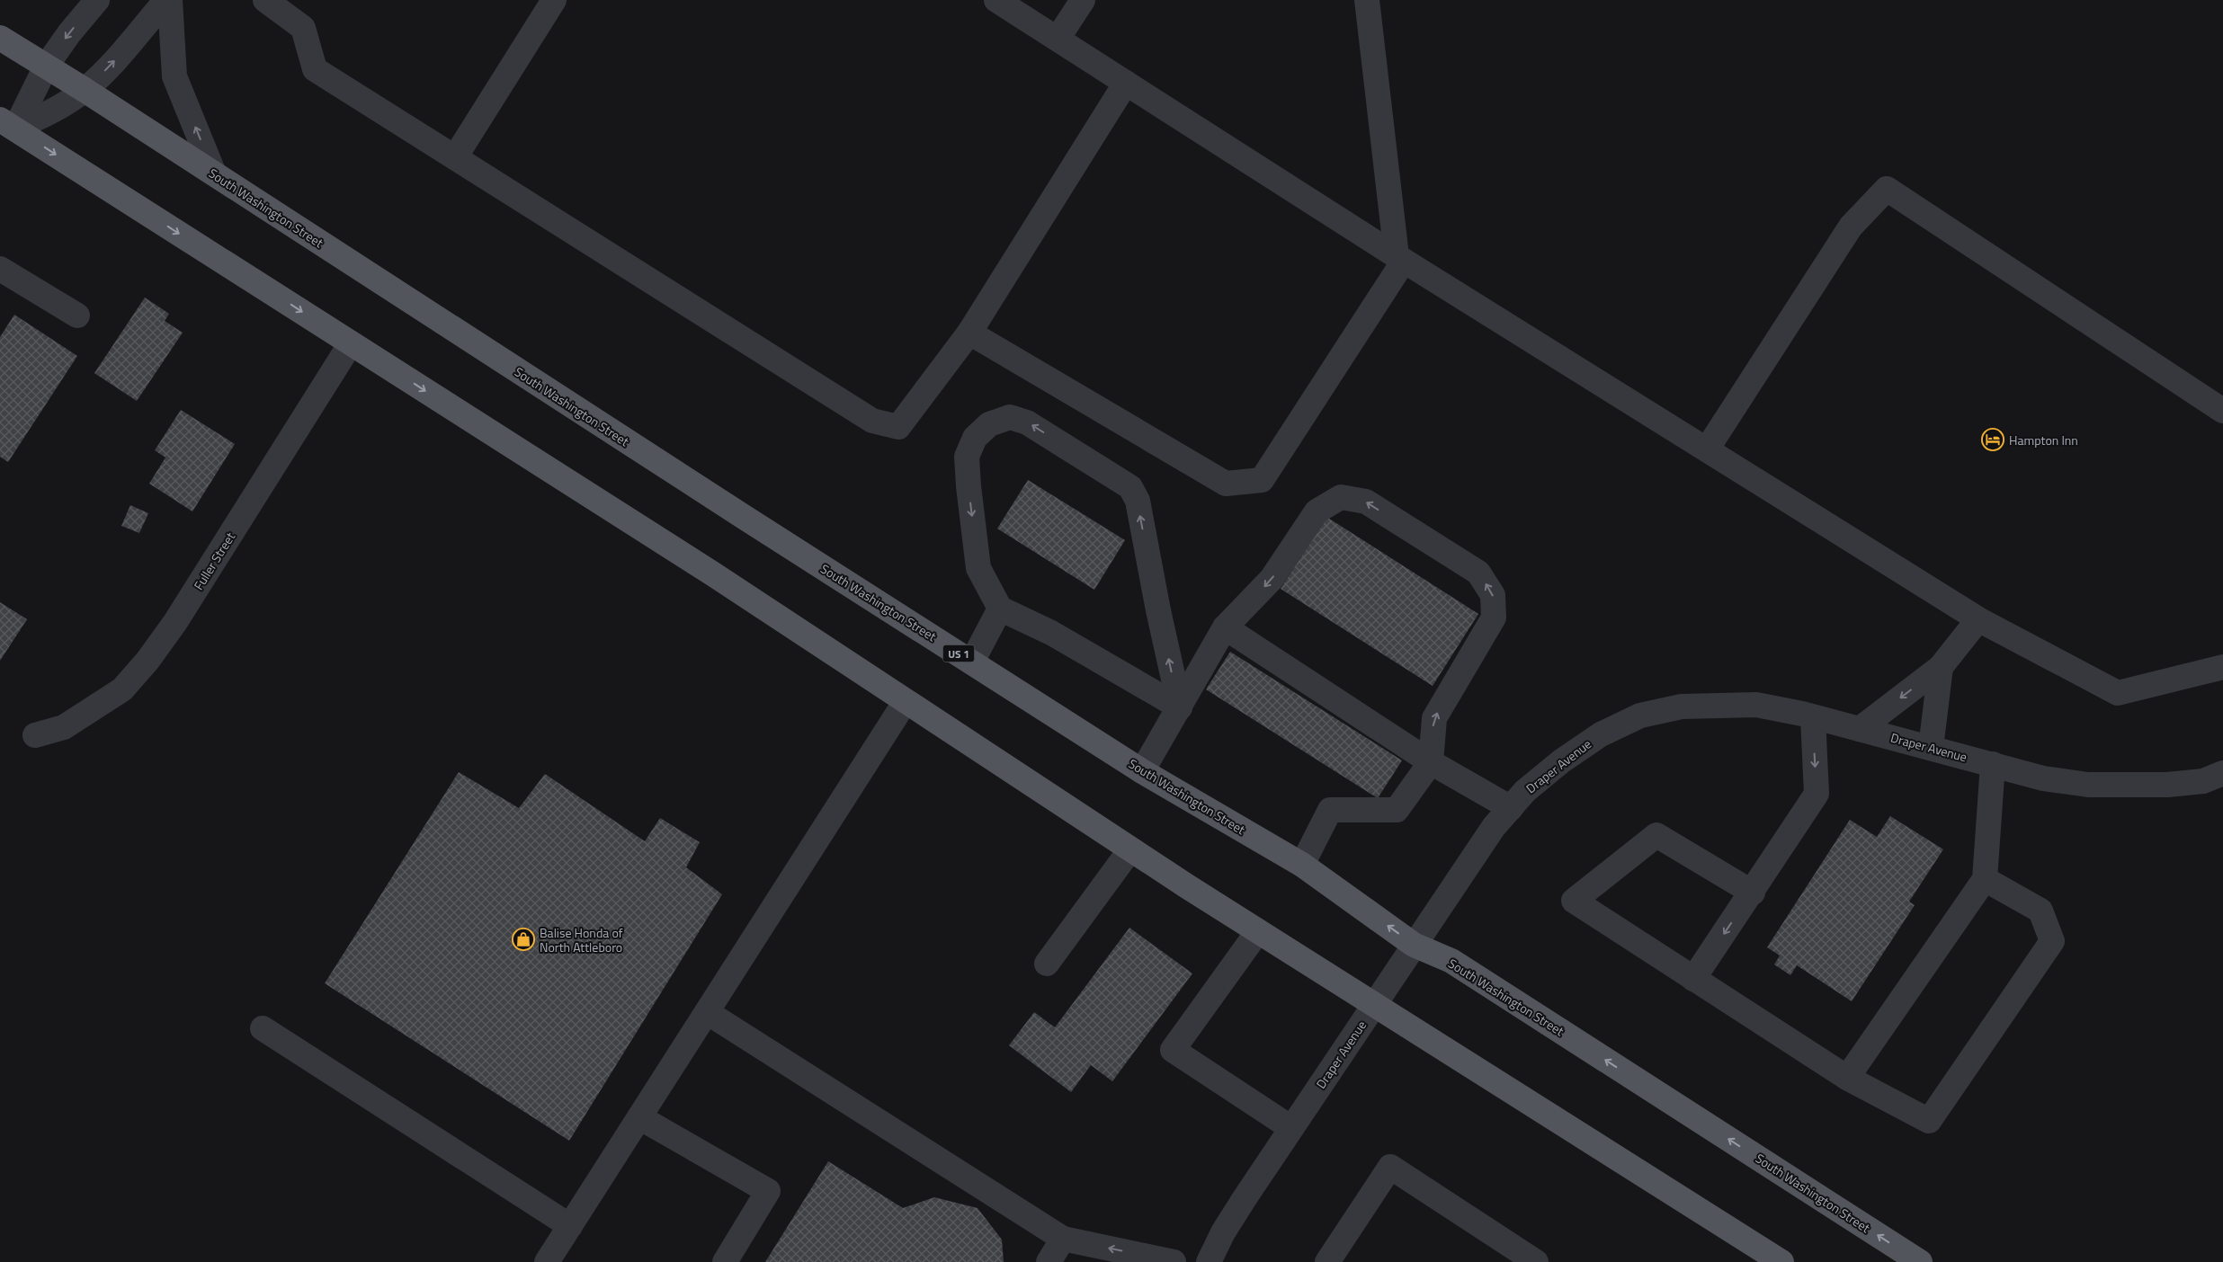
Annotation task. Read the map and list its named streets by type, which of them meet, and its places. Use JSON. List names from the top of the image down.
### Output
{
  "streets": {
    "main road": ["South Washington Street", "US 1"],
    "street": ["Fuller Street", "Draper Avenue"]
  },
  "crossings": [
    ["South Washington Street", "Draper Avenue"]
  ],
  "places": {
    "hotel": ["Hampton Inn"],
    "shop": ["Balise Honda of North Attleboro"]
  }
}
